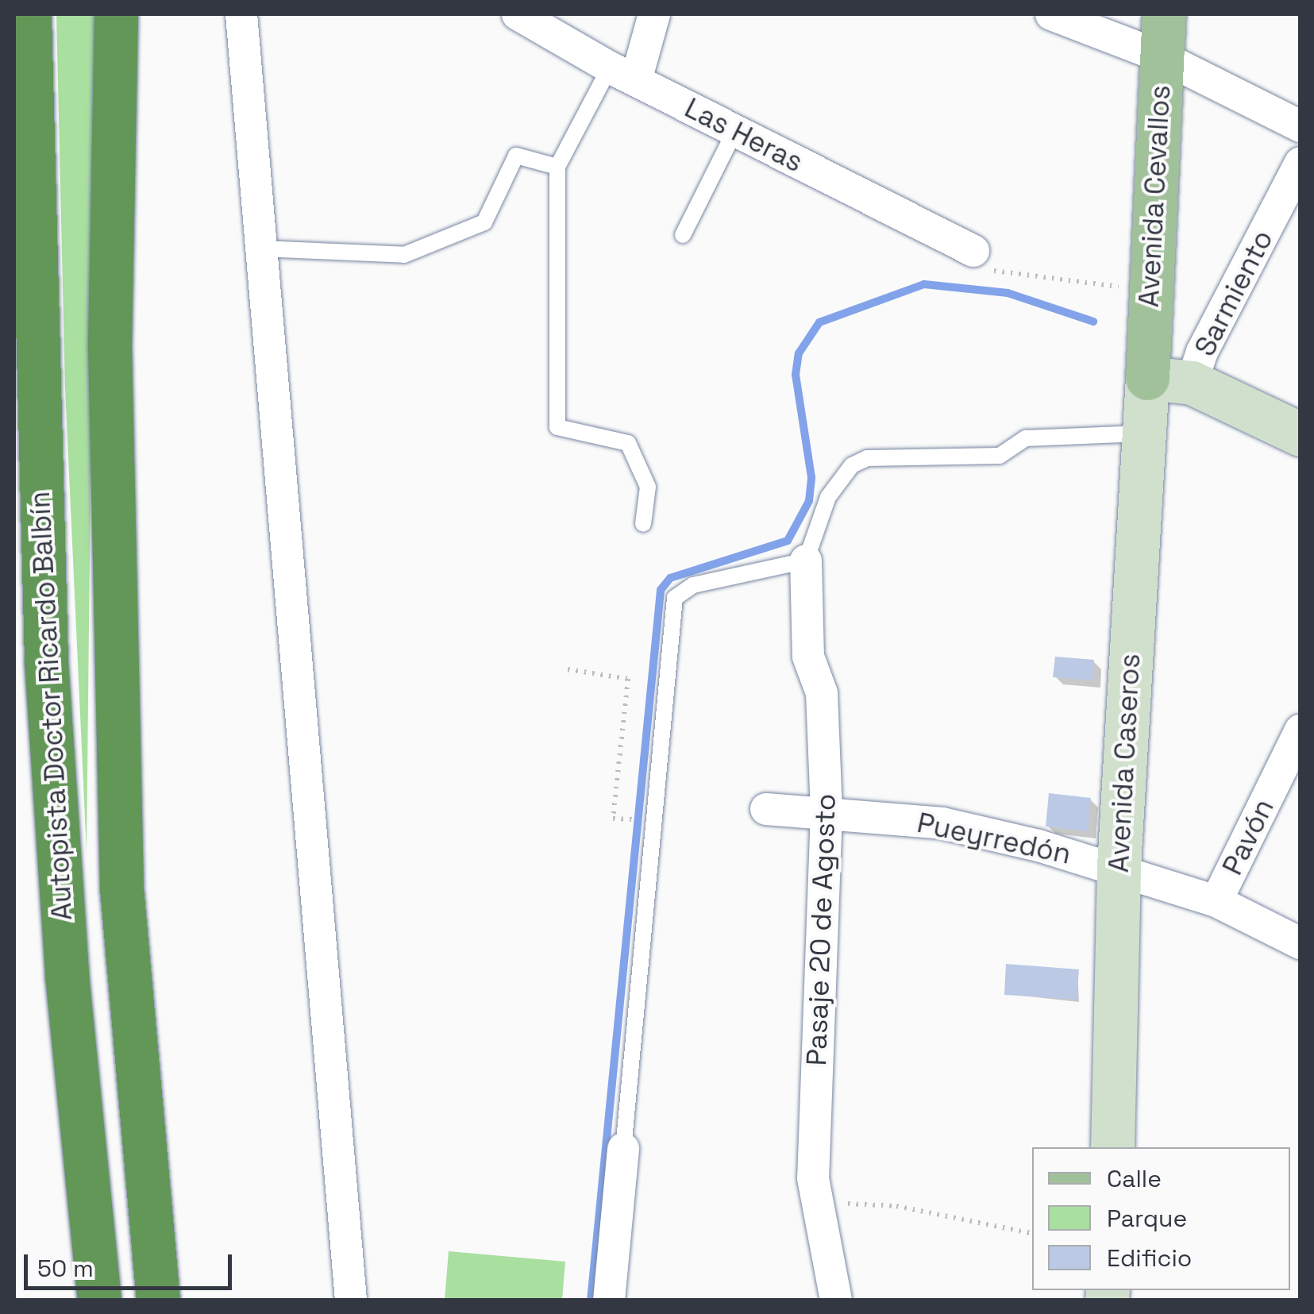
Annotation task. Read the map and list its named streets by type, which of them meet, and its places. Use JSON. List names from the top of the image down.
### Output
{
  "streets": {
    "highway": ["Autopista Doctor Ricardo Balbín"],
    "main road": ["Avenida Cevallos", "Avenida Caseros"],
    "street": [
      "Las Heras",
      "Sarmiento",
      "Pavón",
      "Pueyrredón",
      "Pasaje 20 de Agosto"
    ]
  },
  "crossings": [
    ["Avenida Cevallos", "Avenida Caseros"],
    ["Avenida Caseros", "Pueyrredón"],
    ["Pavón", "Pueyrredón"],
    ["Pueyrredón", "Pasaje 20 de Agosto"]
  ],
  "legend": ["Calle", "Parque", "Edificio"],
  "scale_bar": "50 m"
}
